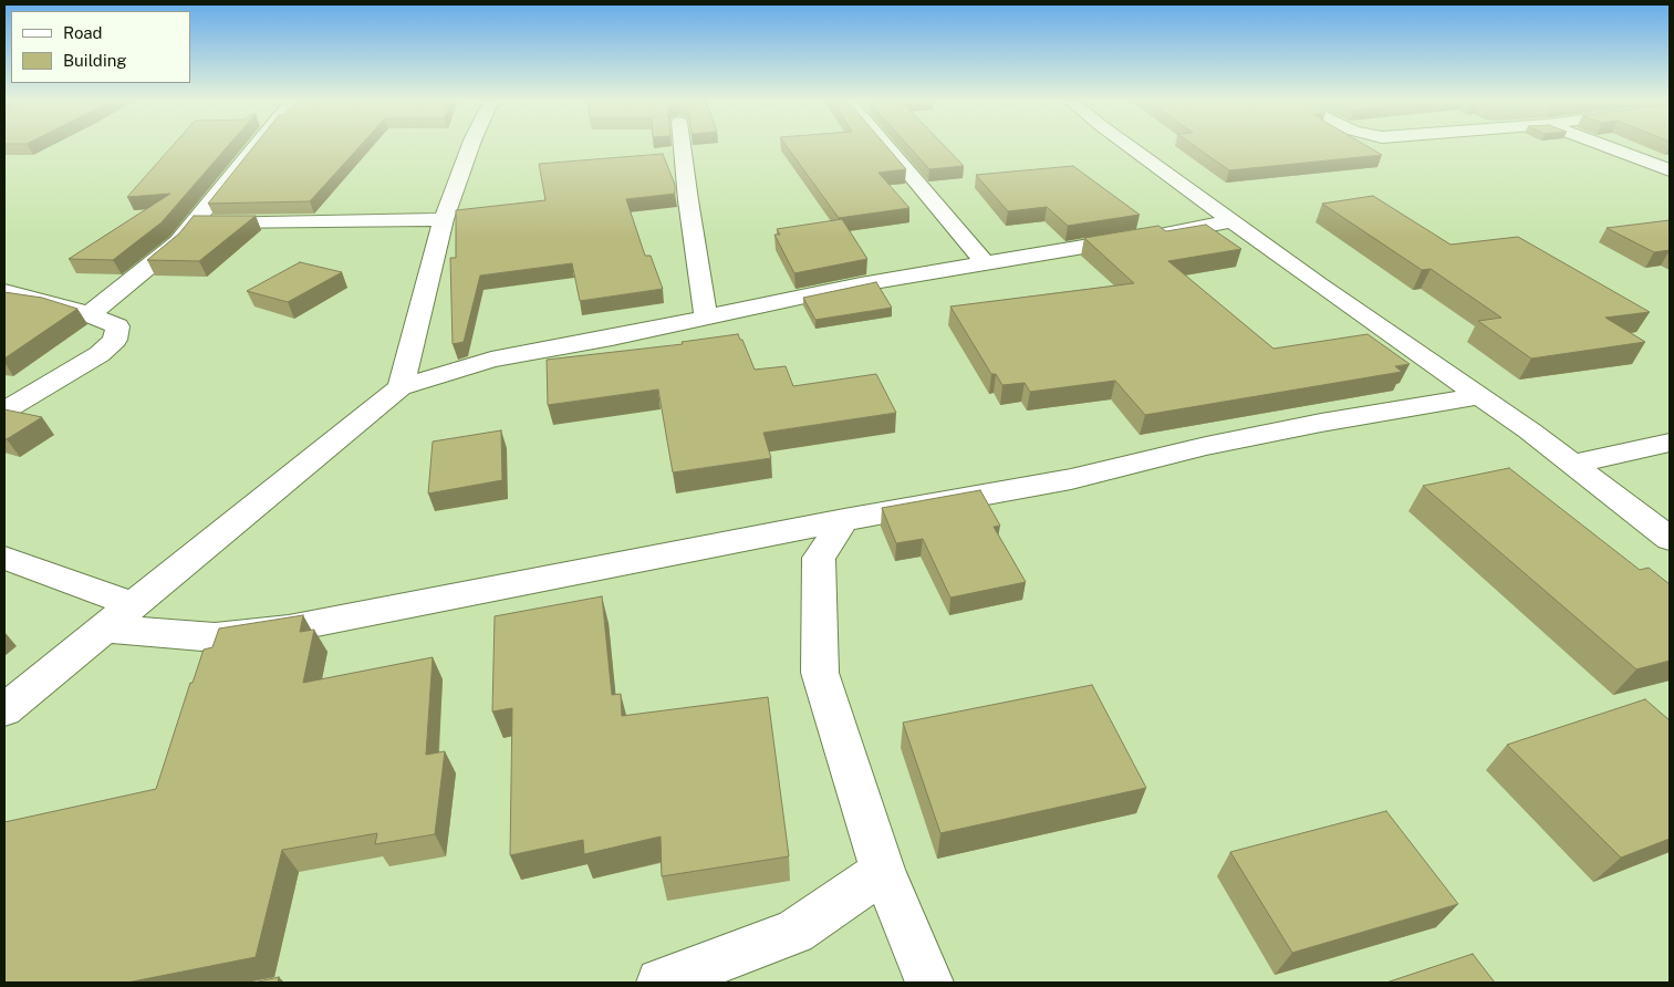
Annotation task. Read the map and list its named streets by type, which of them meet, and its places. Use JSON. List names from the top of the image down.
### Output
{
  "legend": ["Road", "Building"]
}
